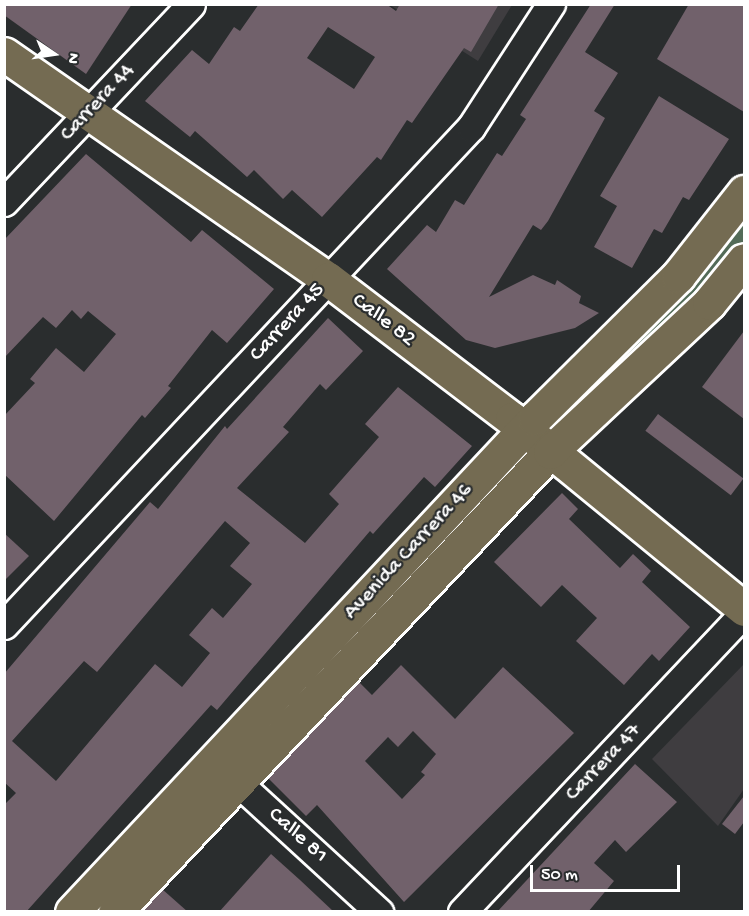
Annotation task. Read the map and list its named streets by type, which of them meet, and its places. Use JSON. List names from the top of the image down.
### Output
{
  "streets": {
    "main road": ["Calle 82", "Avenida Carrera 46"],
    "street": [
      "Carrera 44",
      "Carrera 45",
      "Carrera 47",
      "Calle 81"
    ]
  },
  "crossings": [
    ["Carrera 44", "Calle 82"],
    ["Calle 82", "Carrera 45"],
    ["Calle 82", "Avenida Carrera 46"],
    ["Calle 82", "Carrera 47"],
    ["Avenida Carrera 46", "Calle 81"]
  ],
  "scale_bar": "50 m",
  "north": "right"
}
